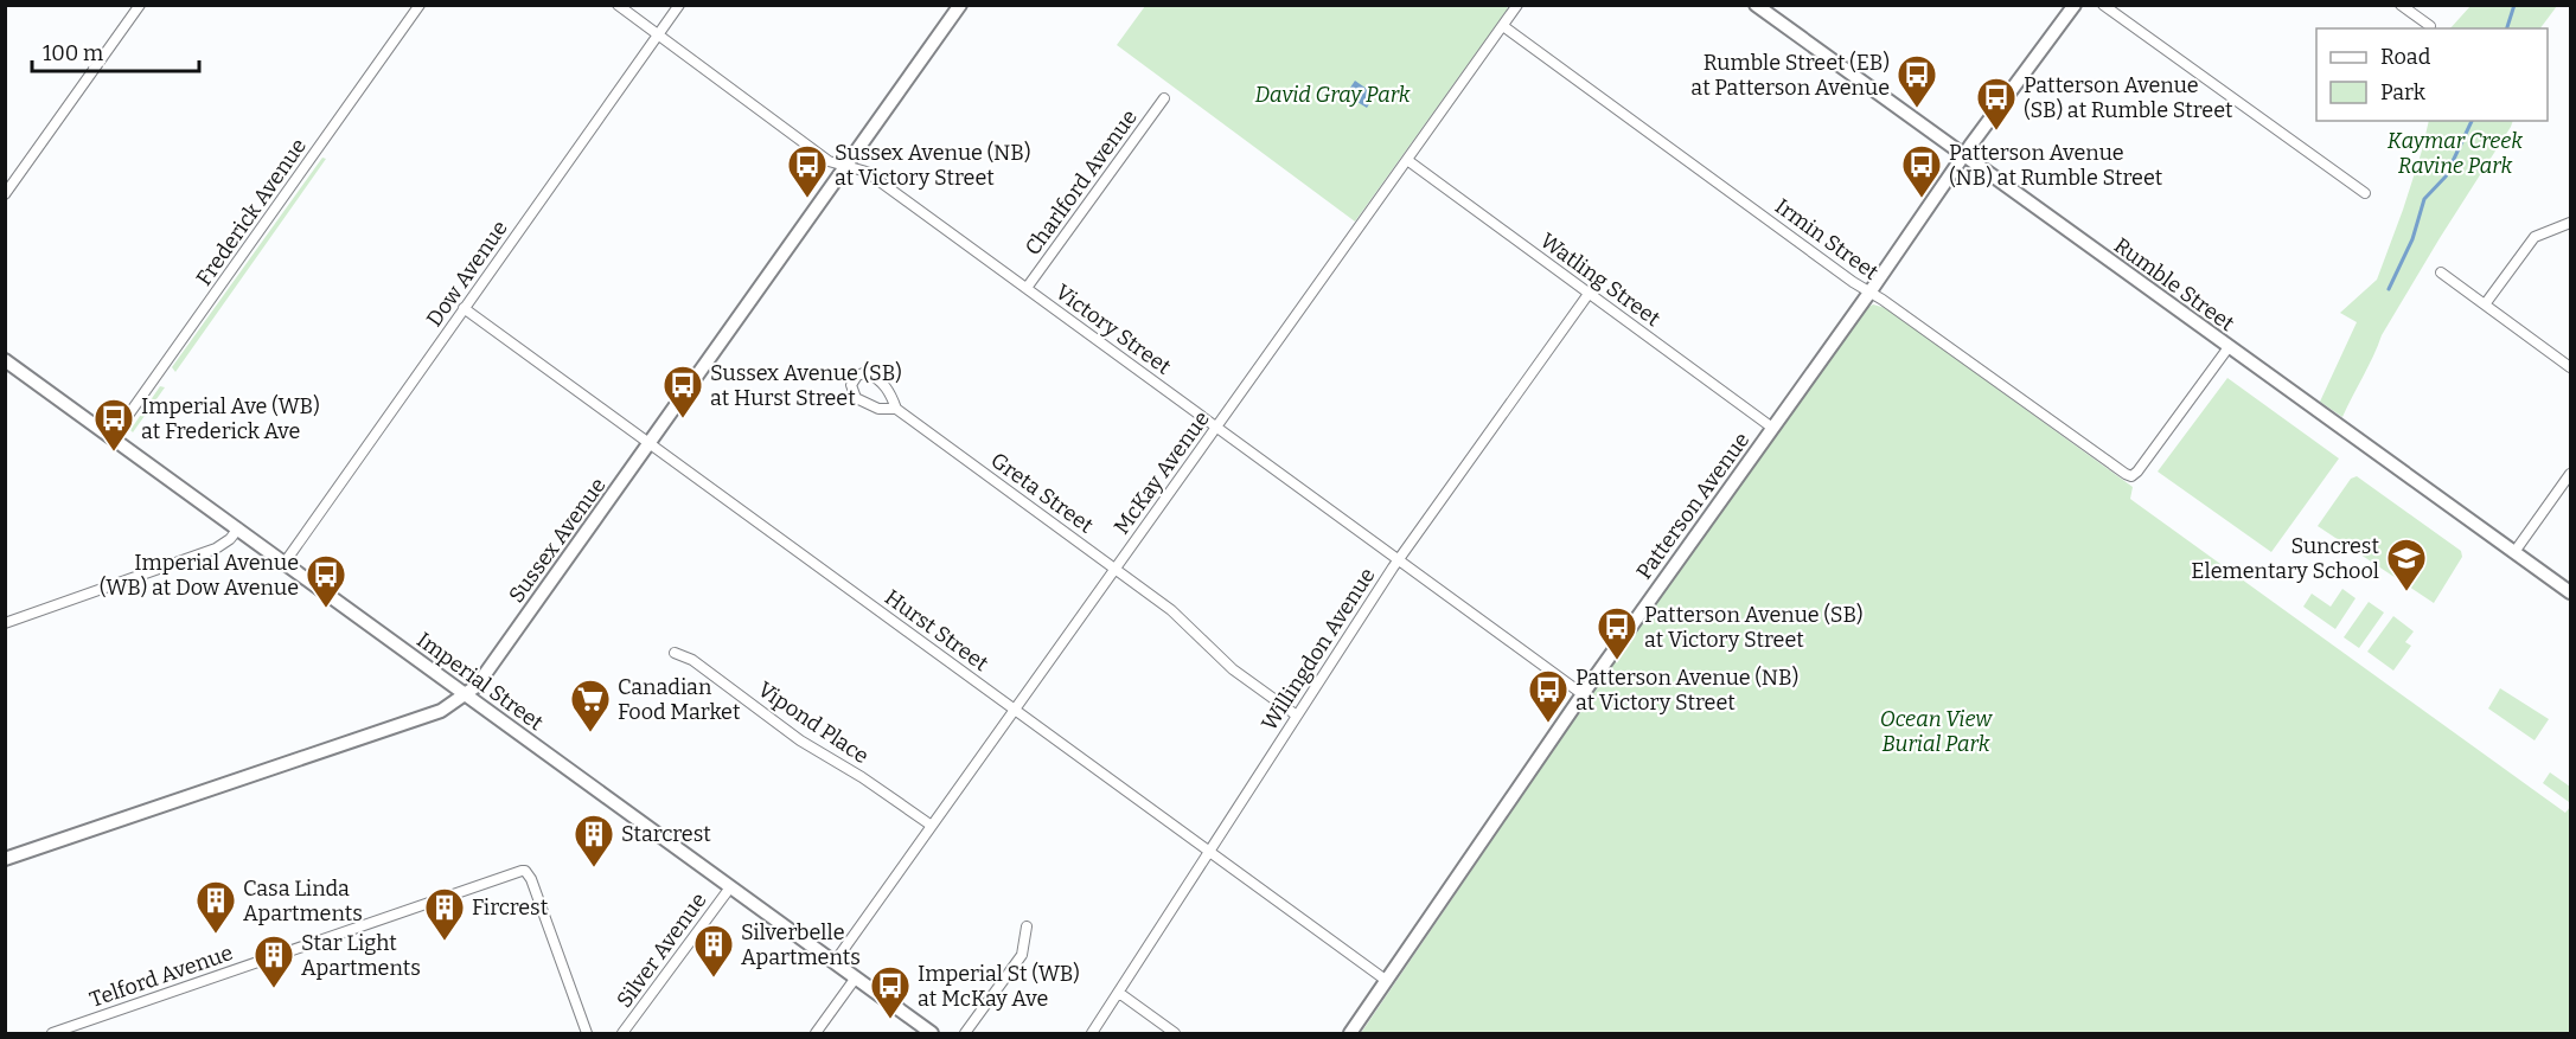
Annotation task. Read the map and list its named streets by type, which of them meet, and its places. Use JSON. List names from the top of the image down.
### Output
{
  "streets": {
    "street": [
      "Charlford Avenue",
      "Frederick Avenue",
      "Irmin Street",
      "Dow Avenue",
      "Watling Street",
      "Rumble Street",
      "Victory Street",
      "McKay Avenue",
      "Greta Street",
      "Patterson Avenue",
      "Sussex Avenue",
      "Hurst Street",
      "Willingdon Avenue",
      "Imperial Street",
      "Vipond Place",
      "Silver Avenue",
      "Telford Avenue"
    ]
  },
  "crossings": [
    ["Charlford Avenue", "Victory Street"],
    ["Frederick Avenue", "Imperial Street"],
    ["Irmin Street", "Rumble Street"],
    ["Irmin Street", "McKay Avenue"],
    ["Irmin Street", "Patterson Avenue"],
    ["Dow Avenue", "Victory Street"],
    ["Dow Avenue", "Hurst Street"],
    ["Dow Avenue", "Imperial Street"],
    ["Watling Street", "McKay Avenue"],
    ["Watling Street", "Patterson Avenue"],
    ["Watling Street", "Willingdon Avenue"],
    ["Rumble Street", "Patterson Avenue"],
    ["Victory Street", "McKay Avenue"],
    ["Victory Street", "Patterson Avenue"],
    ["Victory Street", "Sussex Avenue"],
    ["Victory Street", "Willingdon Avenue"],
    ["McKay Avenue", "Greta Street"],
    ["McKay Avenue", "Hurst Street"],
    ["McKay Avenue", "Imperial Street"],
    ["McKay Avenue", "Vipond Place"],
    ["Greta Street", "Willingdon Avenue"],
    ["Patterson Avenue", "Hurst Street"],
    ["Sussex Avenue", "Hurst Street"],
    ["Sussex Avenue", "Imperial Street"],
    ["Hurst Street", "Willingdon Avenue"],
    ["Imperial Street", "Silver Avenue"]
  ],
  "parks": ["David Gray Park", "Kaymar Creek Ravine Park", "Ocean View Burial Park"],
  "places": {
    "bus stop": [
      "Rumble Street (EB) at Patterson Avenue",
      "Patterson Avenue (SB) at Rumble Street",
      "Sussex Avenue (NB) at Victory Street",
      "Patterson Avenue (NB) at Rumble Street",
      "Sussex Avenue (SB) at Hurst Street",
      "Imperial Ave (WB) at Frederick Ave",
      "Imperial Avenue (WB) at Dow Avenue",
      "Patterson Avenue (SB) at Victory Street",
      "Patterson Avenue (NB) at Victory Street",
      "Imperial St (WB) at McKay Ave"
    ],
    "school or university": ["Suncrest Elementary School"],
    "supermarket": ["Canadian Food Market"],
    "building": [
      "Starcrest",
      "Casa Linda Apartments",
      "Fircrest",
      "Silverbelle Apartments",
      "Star Light Apartments"
    ]
  },
  "legend": ["Road", "Park"],
  "scale_bar": "100 m"
}
